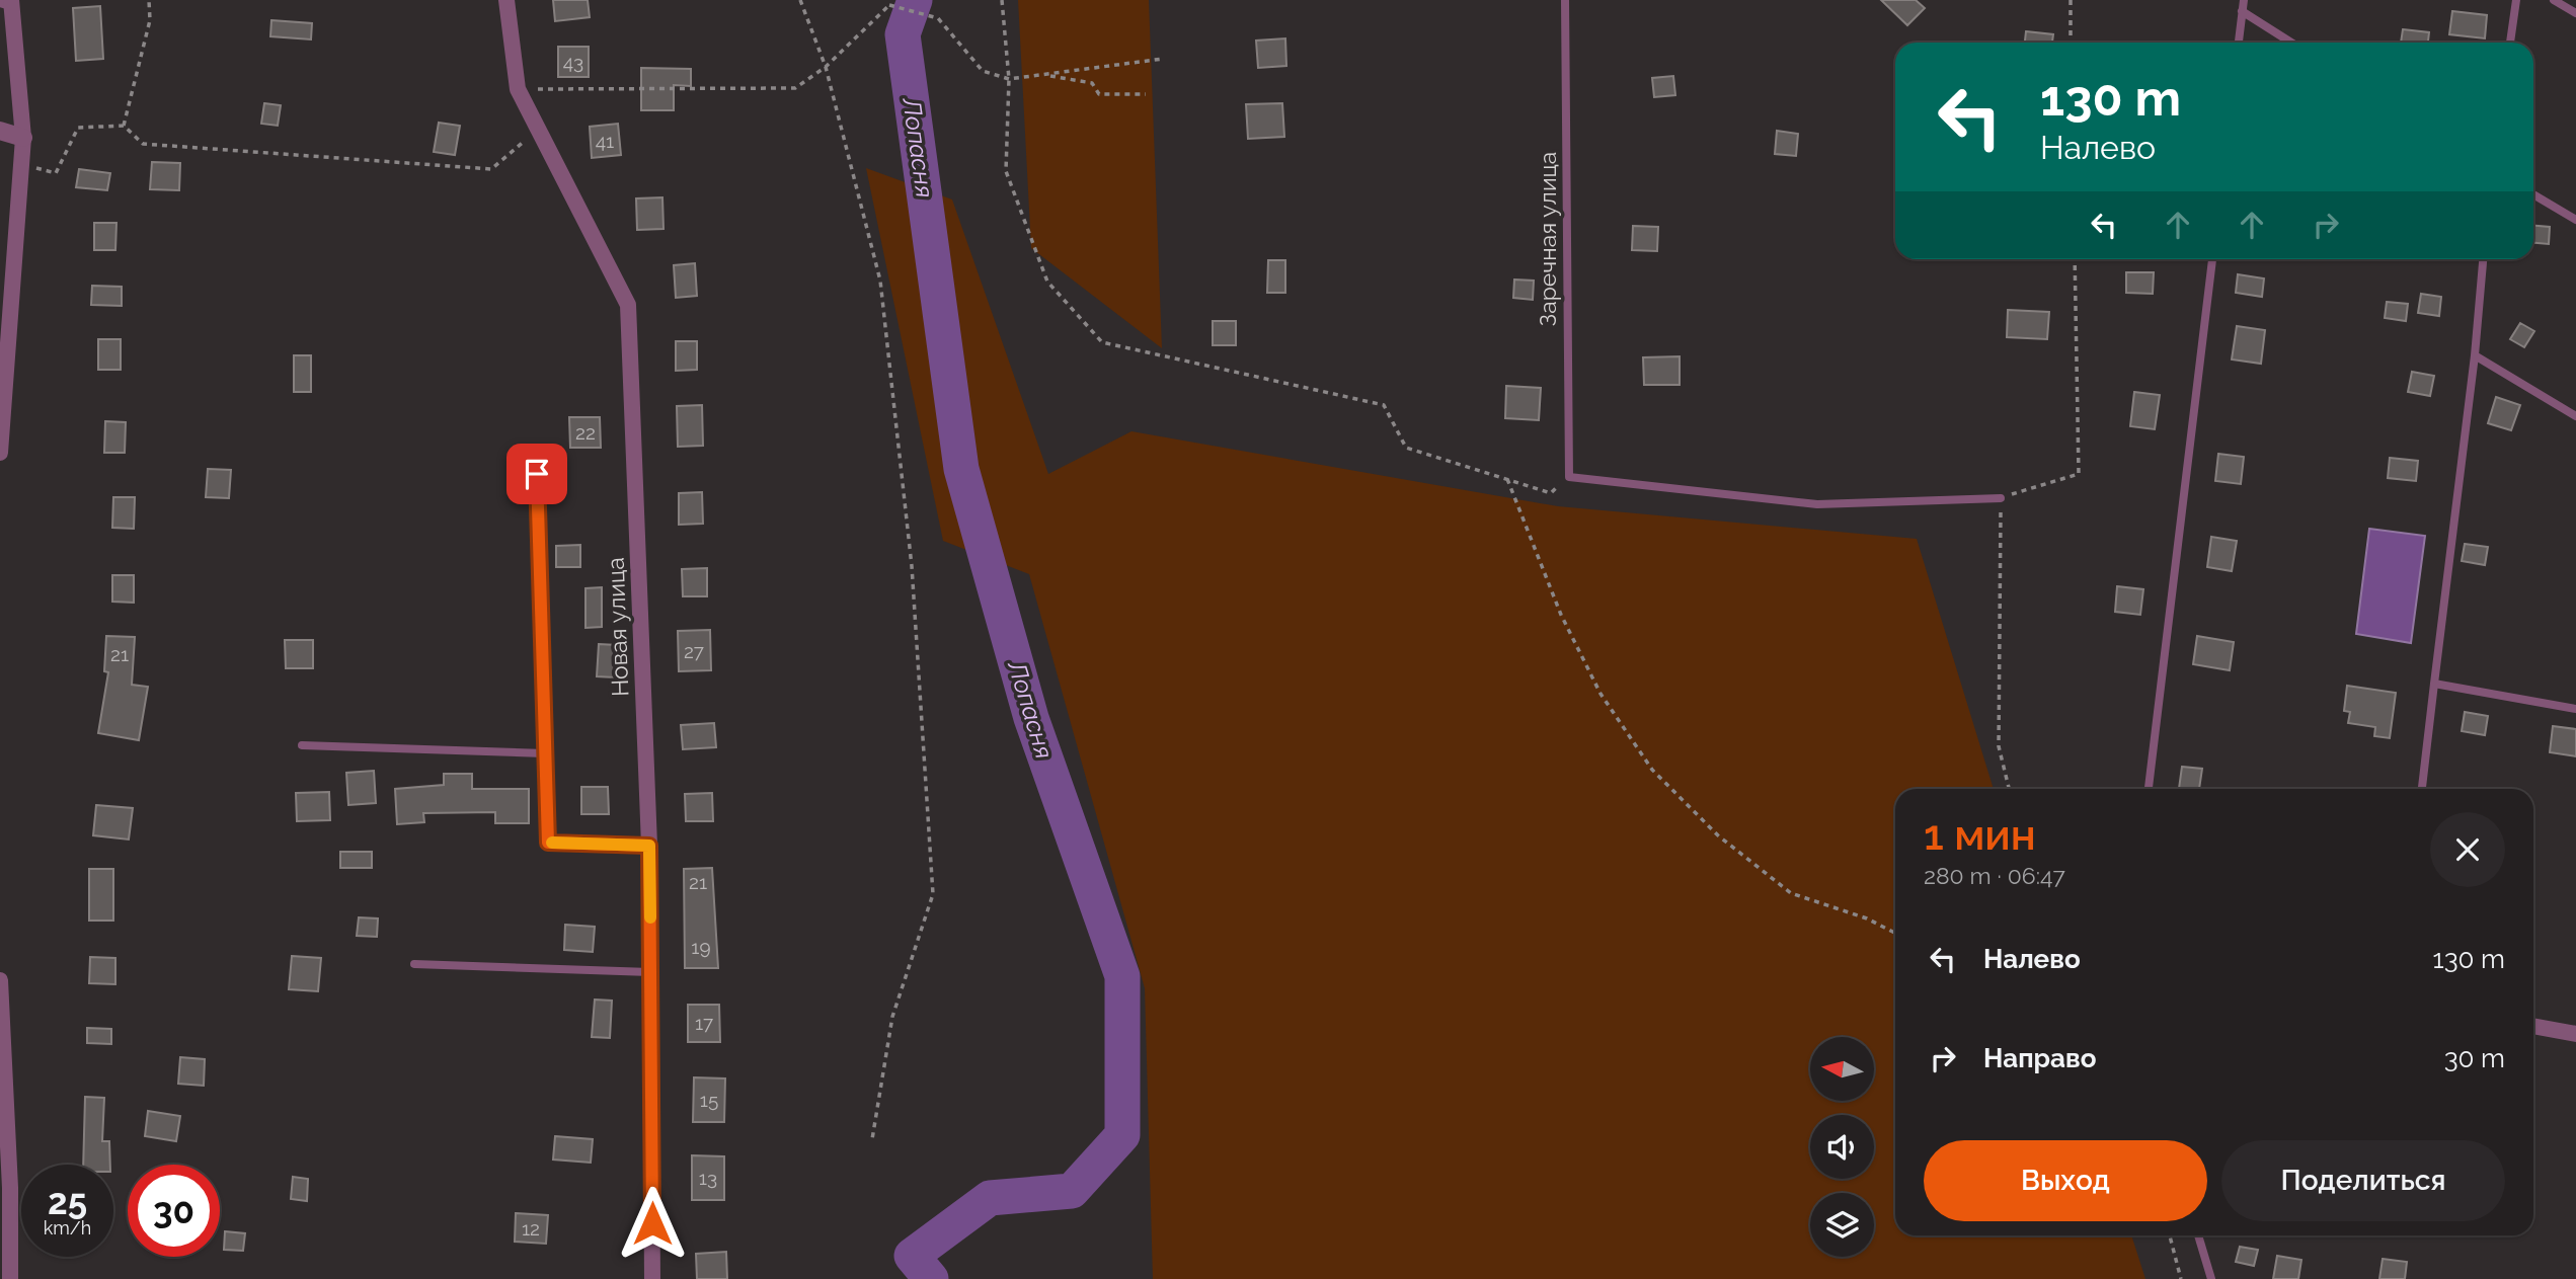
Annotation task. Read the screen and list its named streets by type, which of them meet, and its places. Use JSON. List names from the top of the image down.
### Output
{
  "streets": {
    "street": ["Новая улица"],
    "lane": ["Заречная улица"]
  },
  "water": ["Лопасня"],
  "house_numbers": [
    "43",
    "41",
    "22",
    "27",
    "21",
    "21",
    "19",
    "17",
    "15",
    "13",
    "12"
  ],
  "north": "left",
  "page": {
    "turn": ["130 m", "Налево"],
    "heading": ["1 мин", "280 m · 06:47"],
    "list": [
      {
        "name": "Налево",
        "value": "130 m"
      },
      {
        "name": "Направо",
        "value": "30 m"
      }
    ],
    "buttons": ["Выход", "Поделиться"],
    "speed": "25 km/h",
    "limit": "30"
  }
}
